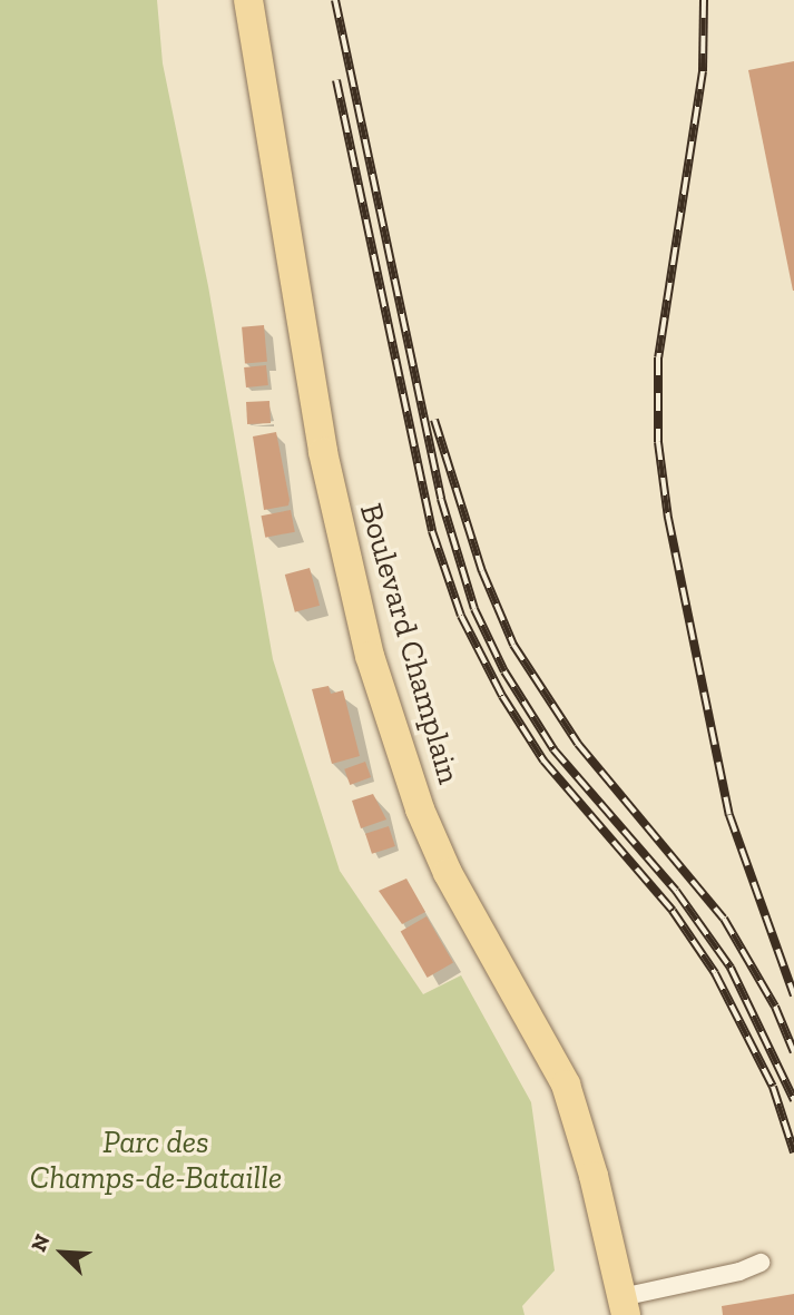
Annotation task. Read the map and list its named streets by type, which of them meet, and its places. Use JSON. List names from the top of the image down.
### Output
{
  "streets": {
    "main road": ["Boulevard Champlain"]
  },
  "parks": ["Parc des Champs-de-Bataille"],
  "north": "top left"
}
